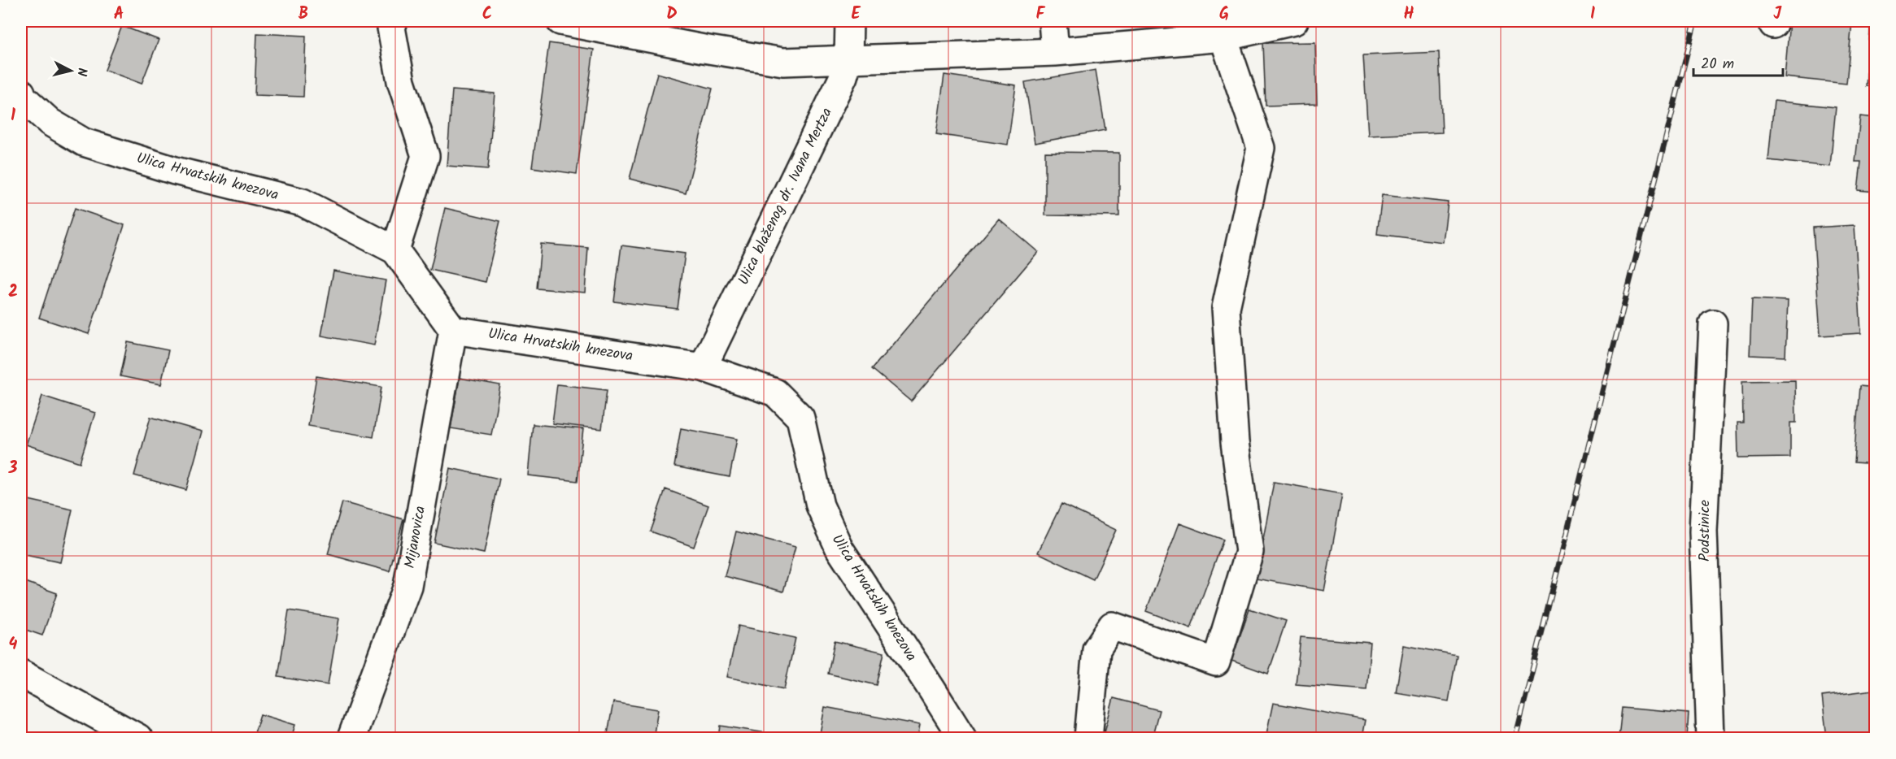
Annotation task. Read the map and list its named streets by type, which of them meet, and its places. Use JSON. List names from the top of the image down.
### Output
{
  "streets": {
    "street": [
      "Ulica Hrvatskih knezova",
      "Ulica blaženog dr. Ivana Mertza",
      "Podstinice",
      "Mijanovica"
    ]
  },
  "crossings": [
    ["Ulica Hrvatskih knezova", "Ulica blaženog dr. Ivana Mertza"],
    ["Ulica Hrvatskih knezova", "Mijanovica"]
  ],
  "scale_bar": "20 m",
  "north": "right",
  "grid": {
    "columns": [
      "A",
      "B",
      "C",
      "D",
      "E",
      "F",
      "G",
      "H",
      "I",
      "J"
    ],
    "rows": [
      "1",
      "2",
      "3",
      "4"
    ]
  }
}
